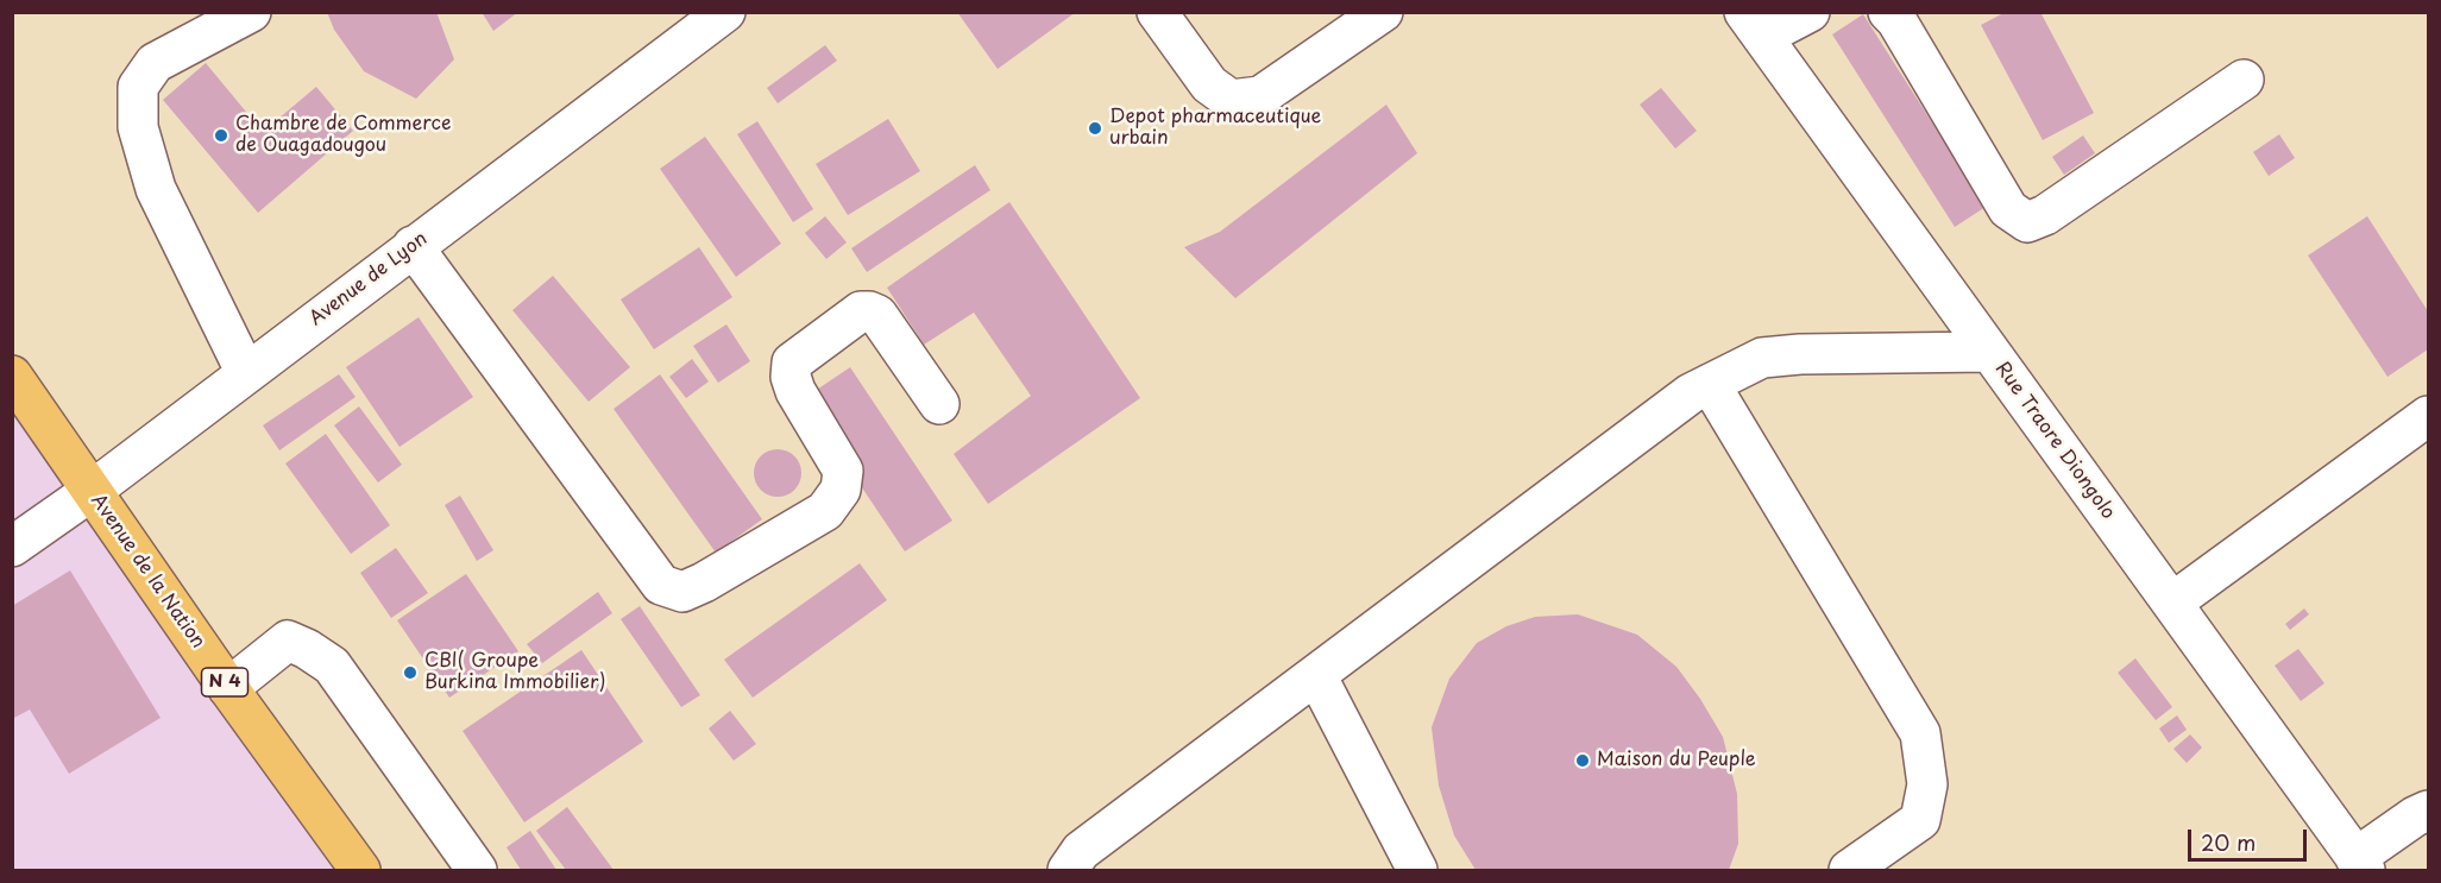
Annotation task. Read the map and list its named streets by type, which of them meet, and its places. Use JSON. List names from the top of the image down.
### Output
{
  "streets": {
    "highway": ["Avenue de la Nation", "N 4"],
    "street": ["Avenue de Lyon", "Rue Traore Diongolo"]
  },
  "crossings": [
    ["Avenue de Lyon", "Avenue de la Nation"]
  ],
  "places": [
    "Depot pharmaceutique urbain",
    "Chambre de Commerce de Ouagadougou",
    "CBI( Groupe Burkina Immobilier)",
    "Maison du Peuple"
  ],
  "scale_bar": "20 m"
}
